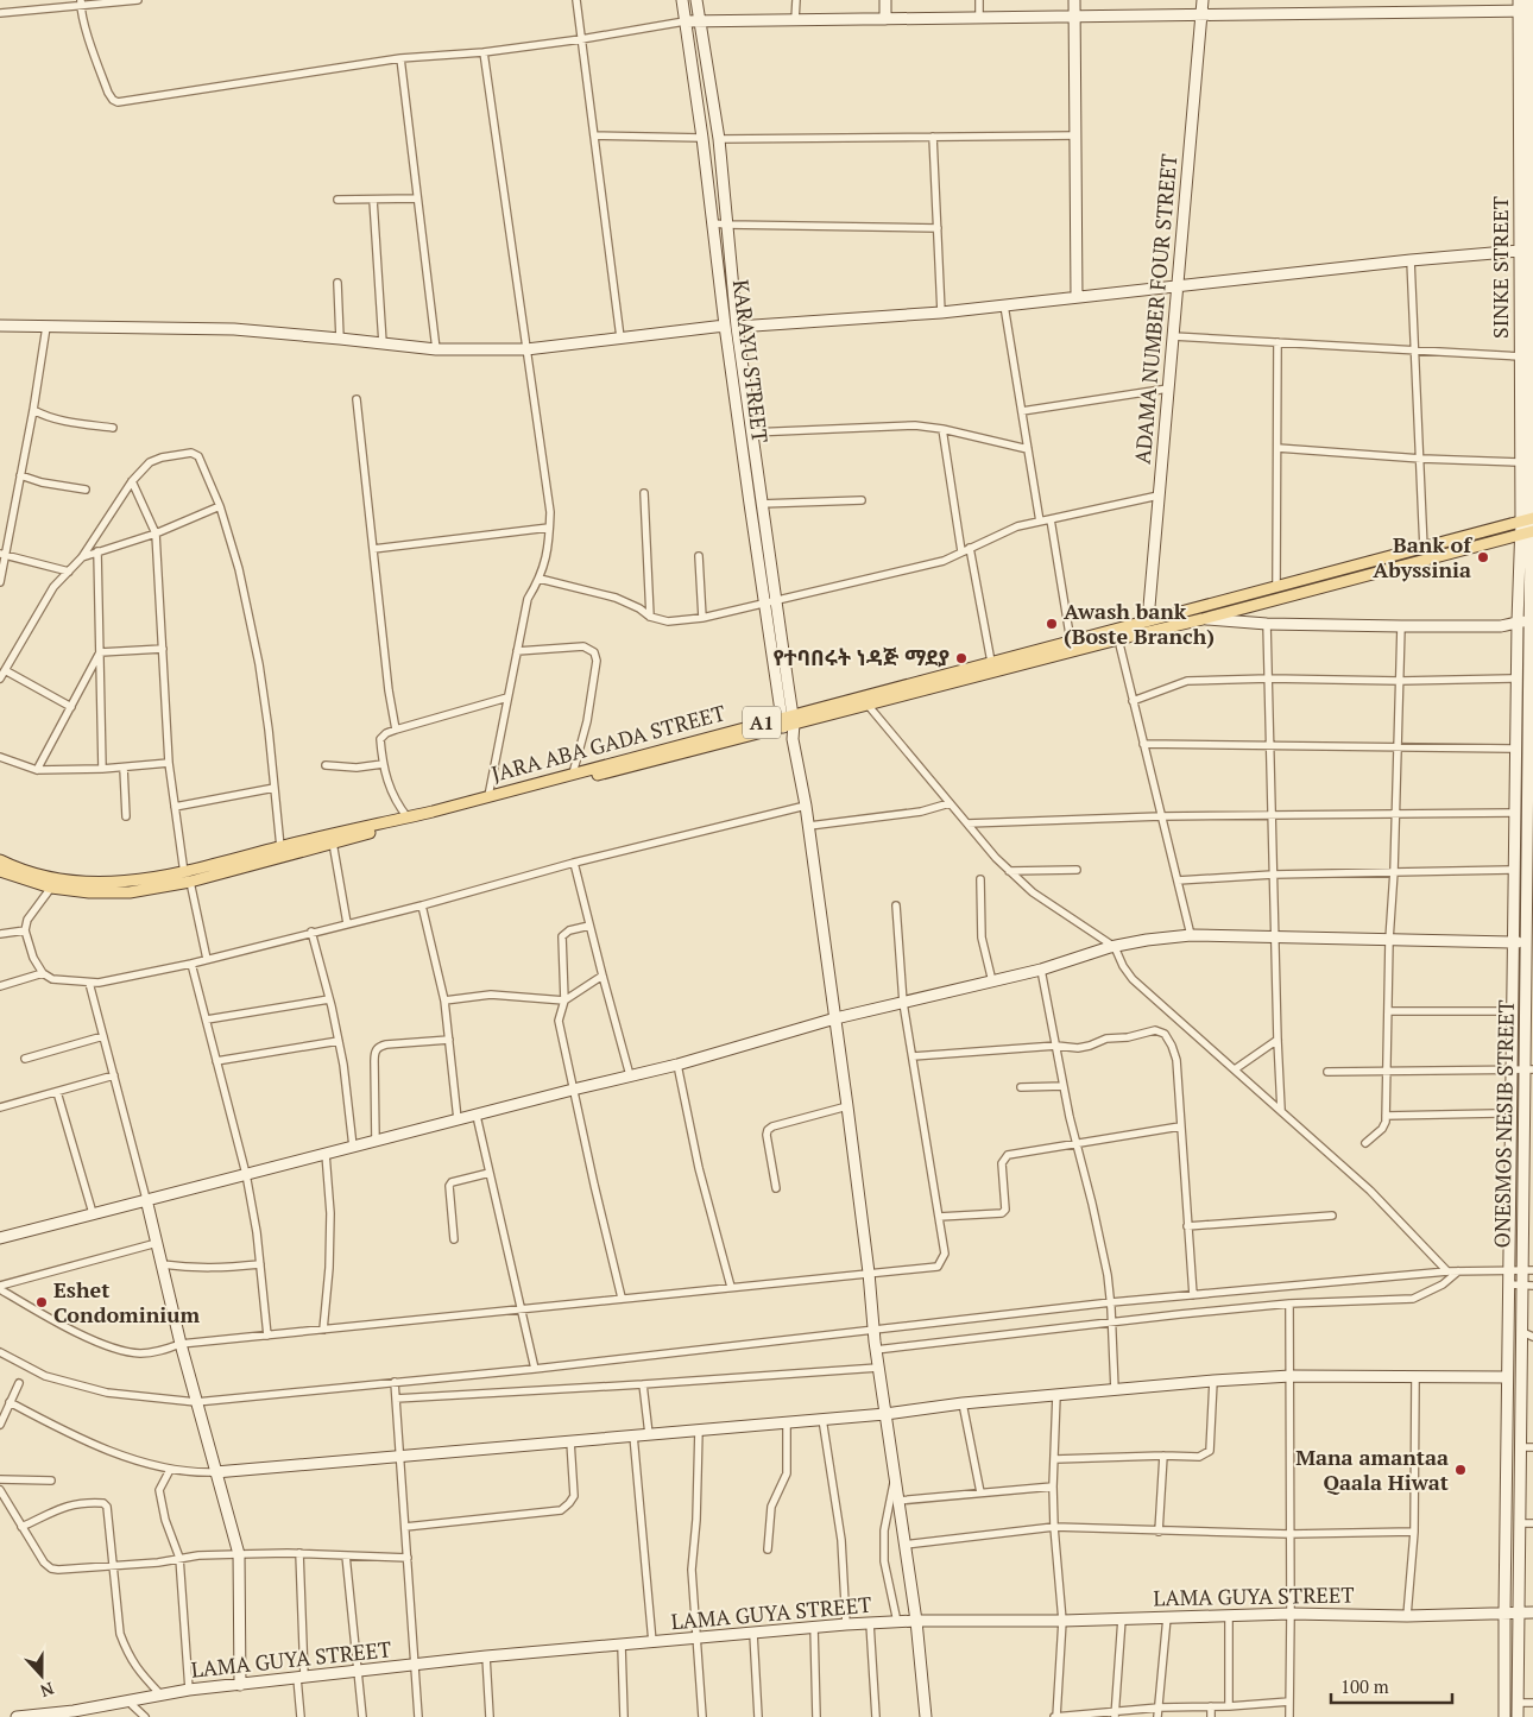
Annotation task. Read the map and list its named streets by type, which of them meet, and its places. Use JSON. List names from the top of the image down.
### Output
{
  "streets": {
    "main road": ["A1", "JARA ABA GADA STREET"],
    "street": [
      "SINKE STREET",
      "ADAMA NUMBER FOUR STREET",
      "KARAYU STREET",
      "ONESMOS NESIB STREET",
      "LAMA GUYA STREET"
    ]
  },
  "crossings": [
    ["SINKE STREET", "JARA ABA GADA STREET"],
    ["SINKE STREET", "ONESMOS NESIB STREET"],
    ["ADAMA NUMBER FOUR STREET", "JARA ABA GADA STREET"],
    ["KARAYU STREET", "JARA ABA GADA STREET"],
    ["JARA ABA GADA STREET", "ONESMOS NESIB STREET"],
    ["ONESMOS NESIB STREET", "LAMA GUYA STREET"]
  ],
  "places": [
    "Bank of Abyssinia",
    "Awash bank (Boste Branch)",
    "የተባበሩት ነዳጅ ማደያ",
    "Eshet Condominium",
    "Mana amantaa Qaala Hiwat"
  ],
  "scale_bar": "100 m",
  "north": "bottom"
}
